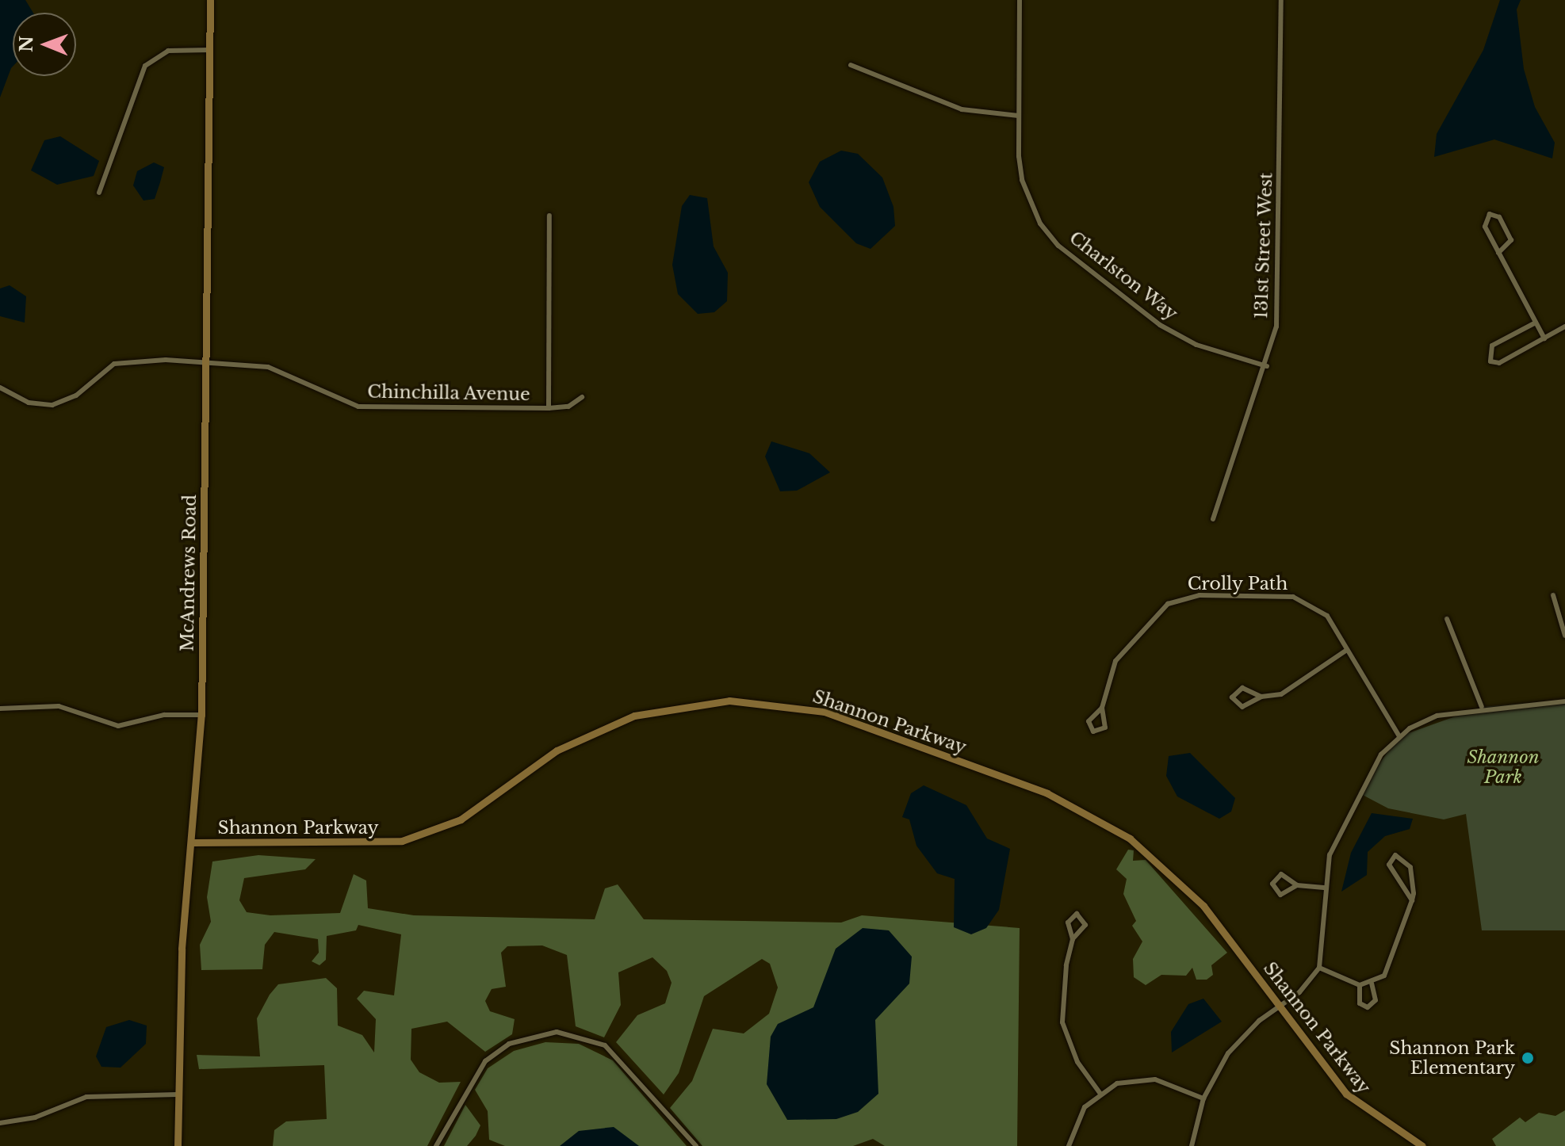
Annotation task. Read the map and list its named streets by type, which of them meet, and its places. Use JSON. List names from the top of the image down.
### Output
{
  "streets": {
    "street": [
      "131st Street West",
      "Charlston Way",
      "Chinchilla Avenue",
      "McAndrews Road",
      "Crolly Path",
      "Shannon Parkway"
    ]
  },
  "crossings": [
    ["131st Street West", "Charlston Way"],
    ["Chinchilla Avenue", "McAndrews Road"],
    ["McAndrews Road", "Shannon Parkway"]
  ],
  "parks": ["Shannon Park"],
  "places": ["Shannon Park Elementary"],
  "north": "left"
}
